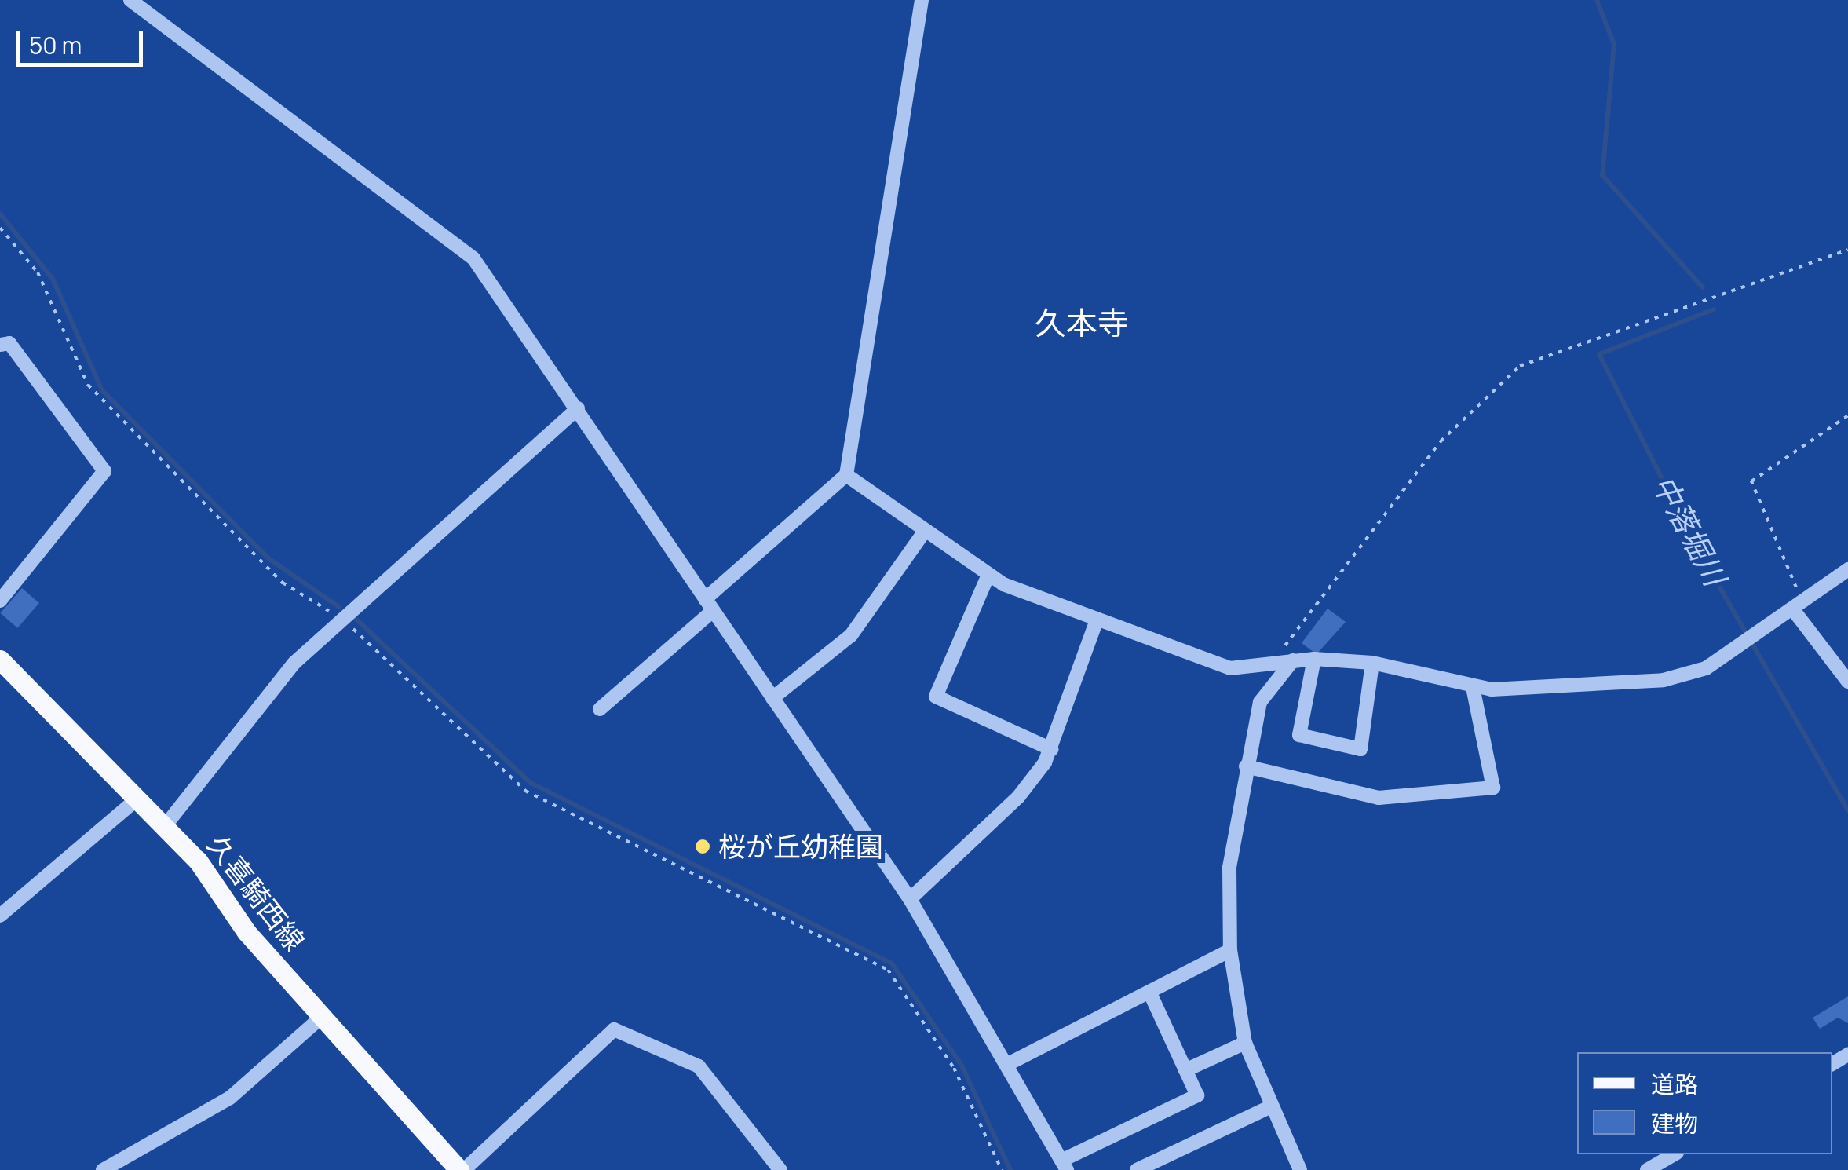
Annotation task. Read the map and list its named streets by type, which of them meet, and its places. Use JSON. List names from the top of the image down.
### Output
{
  "streets": {
    "main road": ["久喜騎西線"]
  },
  "districts": ["久本寺"],
  "water": ["中落堀川"],
  "places": ["桜が丘幼稚園"],
  "legend": ["道路", "建物"],
  "scale_bar": "50 m"
}
